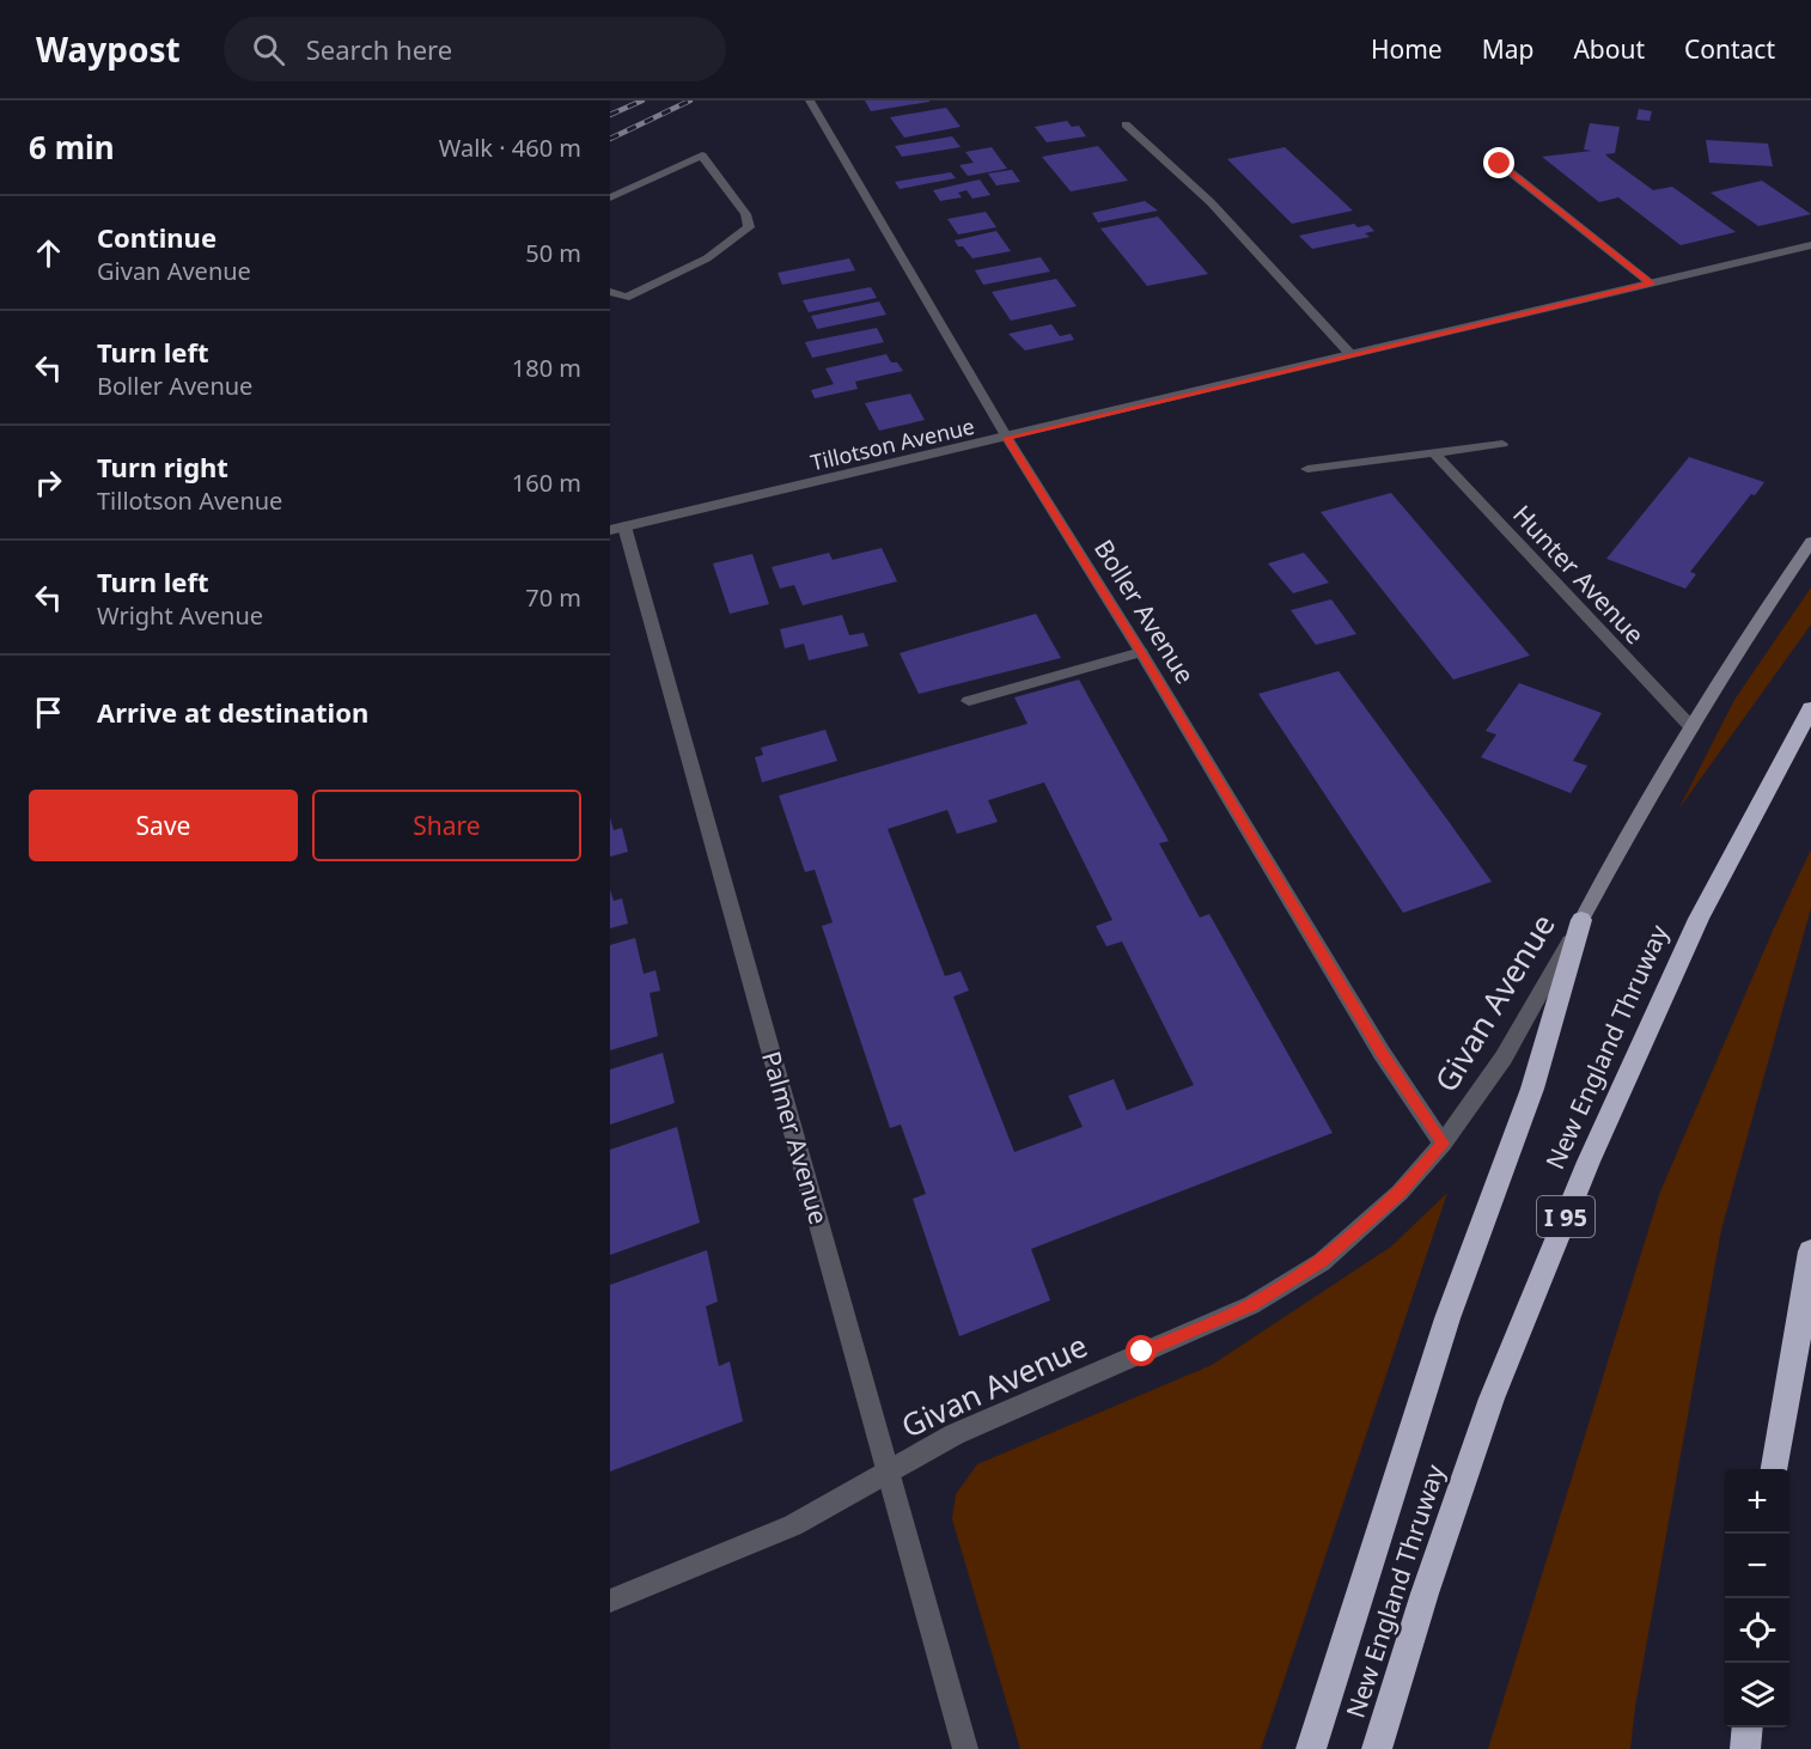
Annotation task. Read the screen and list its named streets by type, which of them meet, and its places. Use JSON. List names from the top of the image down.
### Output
{
  "streets": {
    "highway": ["New England Thruway", "I 95"],
    "street": [
      "Tillotson Avenue",
      "Hunter Avenue",
      "Boller Avenue",
      "Givan Avenue",
      "Palmer Avenue"
    ]
  },
  "crossings": [
    ["Tillotson Avenue", "Boller Avenue"],
    ["Tillotson Avenue", "Palmer Avenue"],
    ["Boller Avenue", "Givan Avenue"],
    ["Givan Avenue", "Palmer Avenue"]
  ],
  "page": {
    "header": "Waypost",
    "search": "Search here",
    "nav": [
      "Home",
      "Map",
      "About",
      "Contact"
    ],
    "heading": ["6 min", "Walk · 460 m"],
    "list": [
      ["Continue", "Givan Avenue", "50 m"],
      ["Turn left", "Boller Avenue", "180 m"],
      ["Turn right", "Tillotson Avenue", "160 m"],
      ["Turn left", "Wright Avenue", "70 m"],
      "Arrive at destination"
    ],
    "buttons": ["Save", "Share"],
    "map_buttons": ["+", "−"]
  }
}
